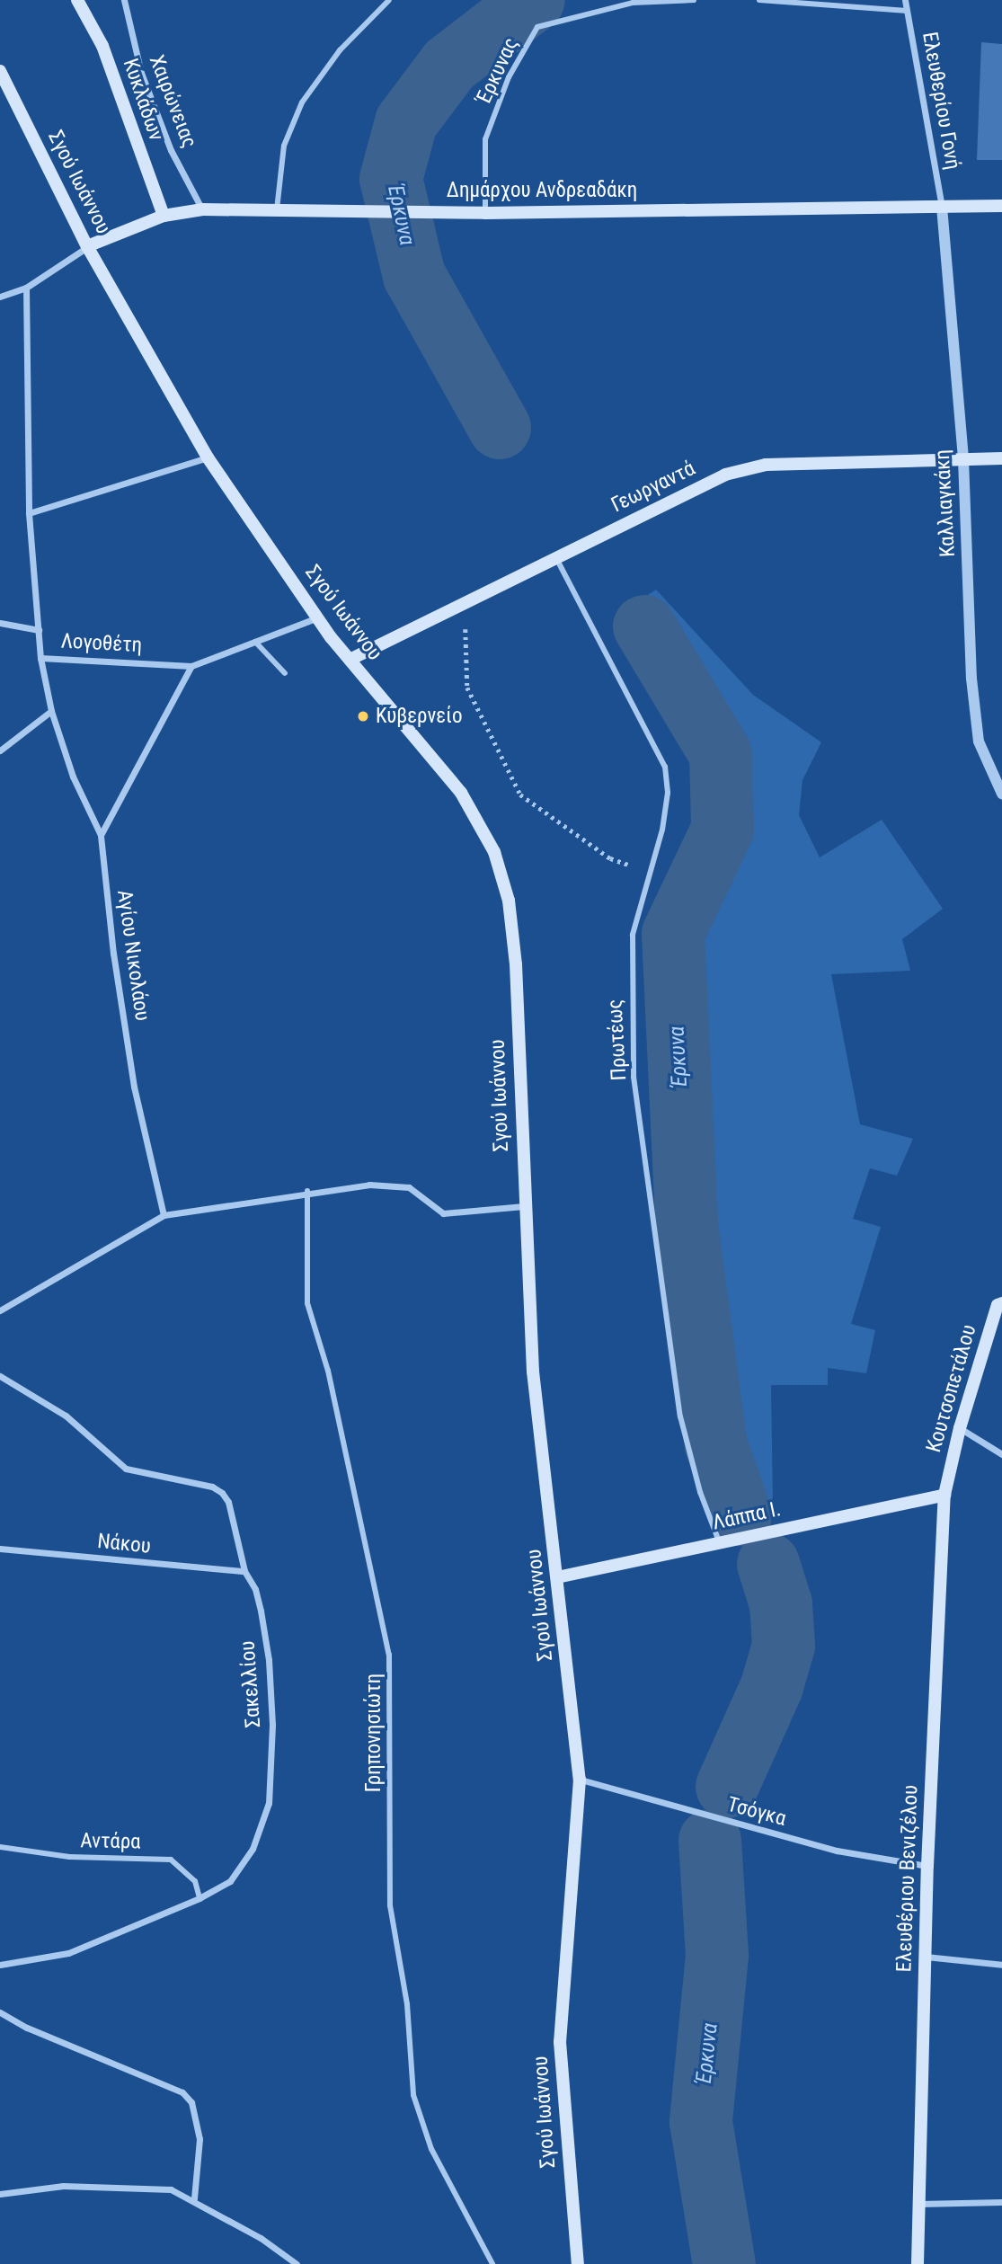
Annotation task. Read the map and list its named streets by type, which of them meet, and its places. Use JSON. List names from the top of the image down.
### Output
{
  "streets": {
    "main road": [
      "Κυκλάδων",
      "Σγού Ιωάννου",
      "Δημάρχου Ανδρεαδάκη",
      "Γεωργαντά",
      "Κουτσοπετάλου",
      "Λάππα Ι.",
      "Ελευθέριου Βενιζέλου"
    ],
    "street": [
      "Έρκυνας",
      "Ελευθερίου Γονή",
      "Χαιρώνειας",
      "Καλλιαγκάκη",
      "Λογοθέτη",
      "Αγίου Νικολάου",
      "Πρωτέως",
      "Νάκου",
      "Σακελλίου",
      "Γρηπονησιώτη",
      "Τσόγκα",
      "Αντάρα"
    ]
  },
  "crossings": [
    ["Έρκυνας", "Δημάρχου Ανδρεαδάκη"],
    ["Κυκλάδων", "Δημάρχου Ανδρεαδάκη"],
    ["Ελευθερίου Γονή", "Δημάρχου Ανδρεαδάκη"],
    ["Ελευθερίου Γονή", "Καλλιαγκάκη"],
    ["Χαιρώνειας", "Δημάρχου Ανδρεαδάκη"],
    ["Σγού Ιωάννου", "Δημάρχου Ανδρεαδάκη"],
    ["Σγού Ιωάννου", "Γεωργαντά"],
    ["Σγού Ιωάννου", "Λάππα Ι."],
    ["Σγού Ιωάννου", "Τσόγκα"],
    ["Δημάρχου Ανδρεαδάκη", "Καλλιαγκάκη"],
    ["Γεωργαντά", "Καλλιαγκάκη"],
    ["Γεωργαντά", "Πρωτέως"],
    ["Πρωτέως", "Λάππα Ι."],
    ["Κουτσοπετάλου", "Λάππα Ι."],
    ["Κουτσοπετάλου", "Ελευθέριου Βενιζέλου"],
    ["Λάππα Ι.", "Ελευθέριου Βενιζέλου"],
    ["Νάκου", "Σακελλίου"],
    ["Σακελλίου", "Αντάρα"],
    ["Τσόγκα", "Ελευθέριου Βενιζέλου"]
  ],
  "water": ["Έρκυνα"],
  "places": ["Κυβερνείο"]
}
